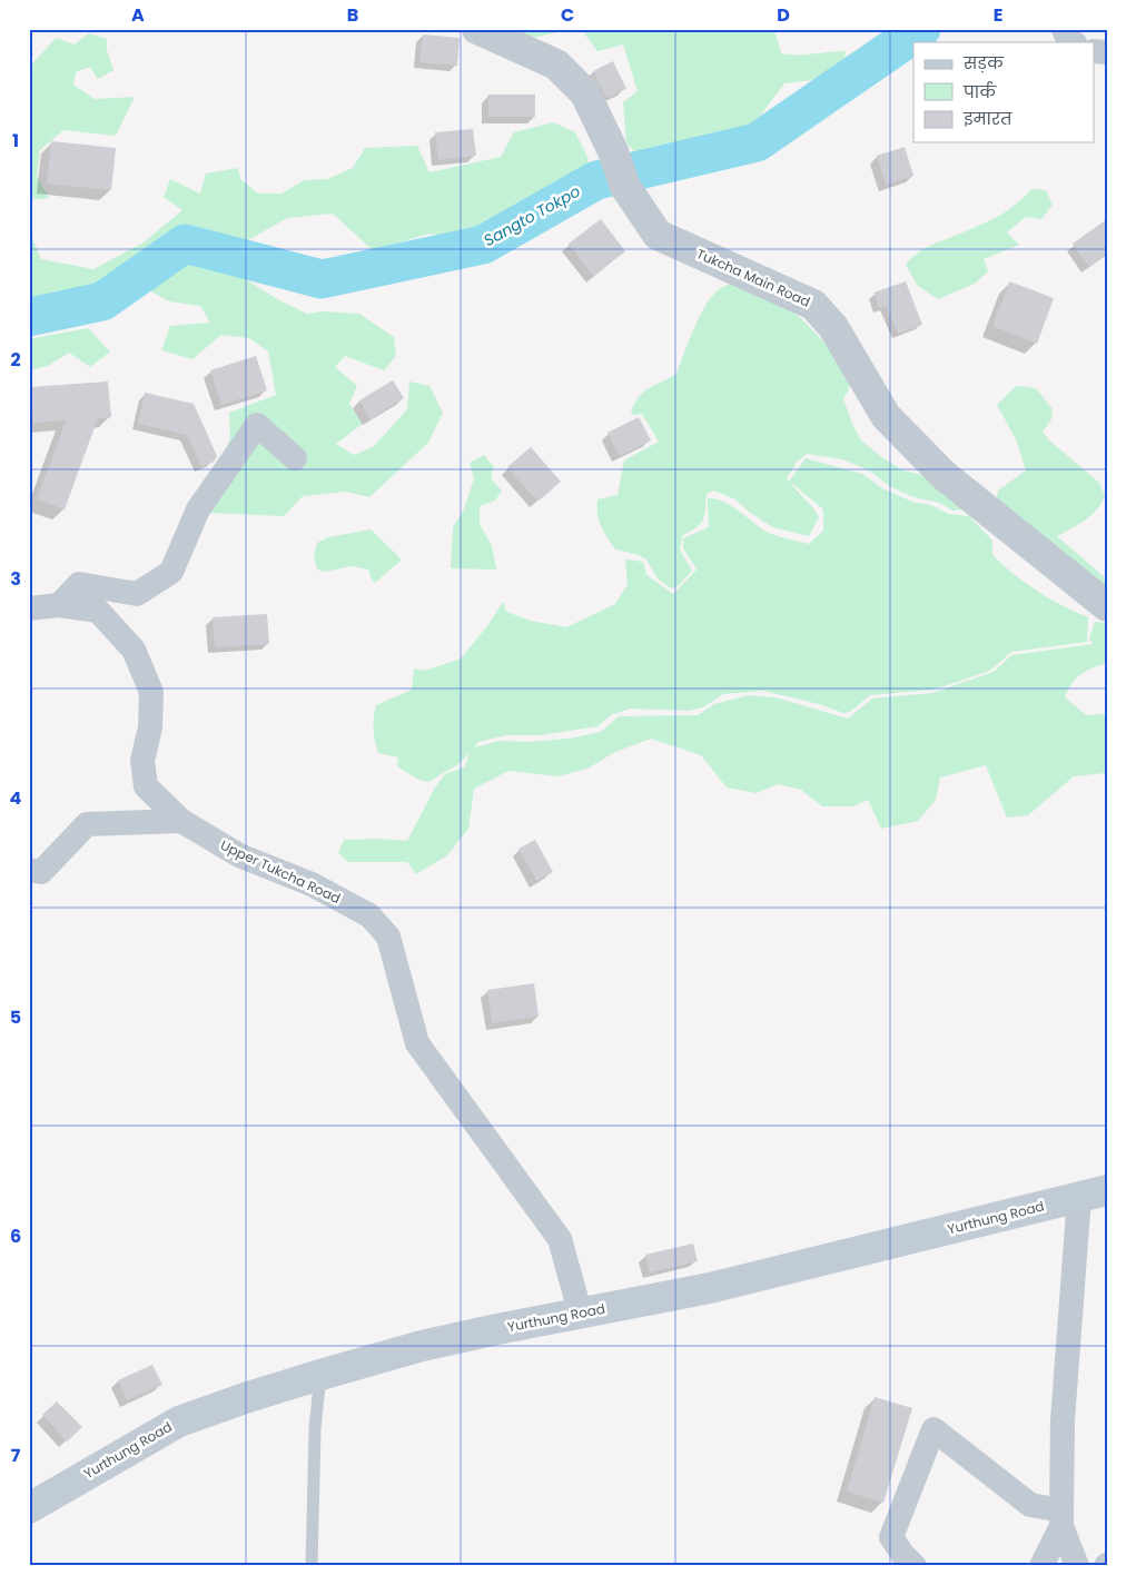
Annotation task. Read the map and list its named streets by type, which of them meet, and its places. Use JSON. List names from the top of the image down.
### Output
{
  "streets": {
    "main road": ["Yurthung Road"],
    "street": ["Tukcha Main Road", "Upper Tukcha Road"]
  },
  "crossings": [
    ["Upper Tukcha Road", "Yurthung Road"]
  ],
  "water": ["Sangto Tokpo"],
  "legend": ["सड़क", "पार्क", "इमारत"],
  "grid": {
    "columns": [
      "A",
      "B",
      "C",
      "D",
      "E"
    ],
    "rows": [
      "1",
      "2",
      "3",
      "4",
      "5",
      "6",
      "7"
    ]
  }
}
